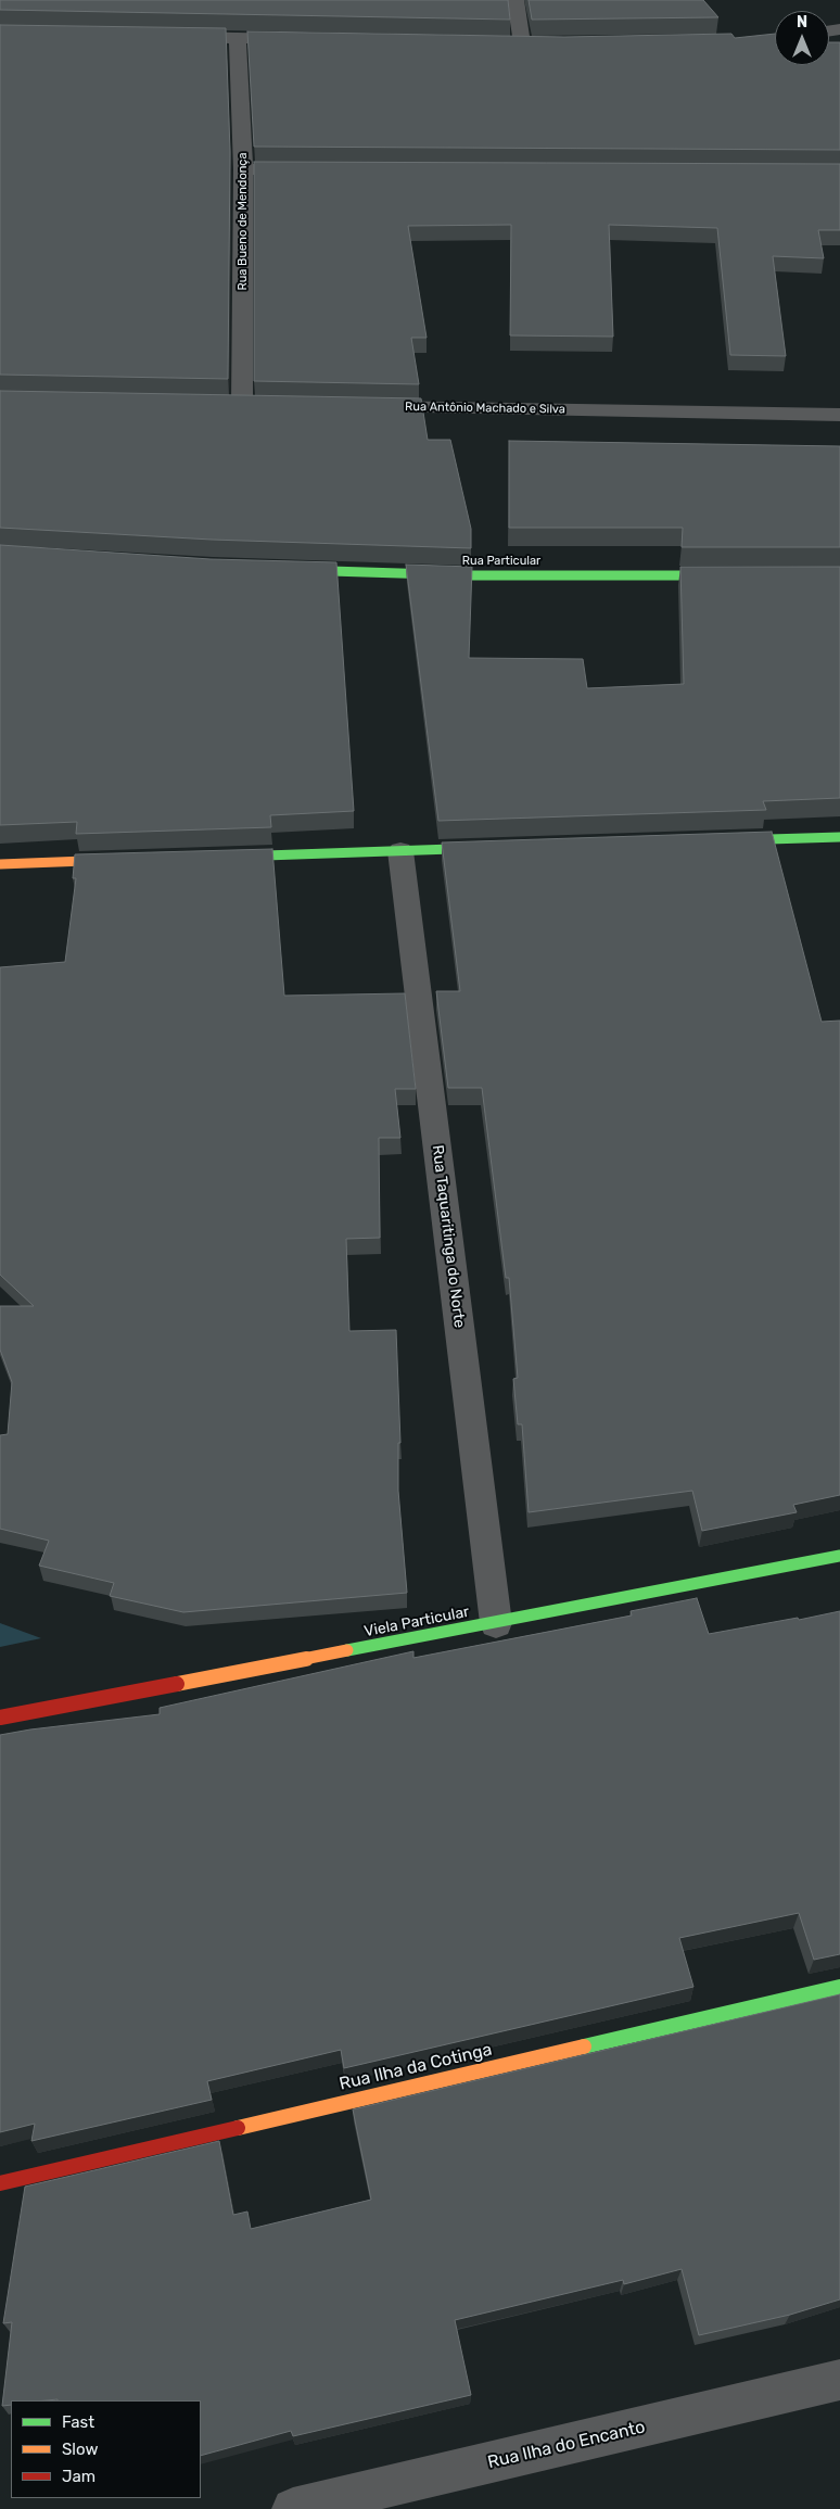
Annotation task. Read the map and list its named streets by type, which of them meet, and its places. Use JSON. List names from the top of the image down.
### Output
{
  "streets": {
    "street": [
      "Rua Bueno de Mendonça",
      "Rua Antônio Machado e Silva",
      "Rua Particular",
      "Rua Taquaritinga do Norte",
      "Viela Particular",
      "Rua Ilha da Cotinga",
      "Rua Ilha do Encanto"
    ]
  },
  "crossings": [
    ["Rua Taquaritinga do Norte", "Viela Particular"]
  ],
  "legend": ["Fast", "Slow", "Jam"],
  "north": "top"
}
